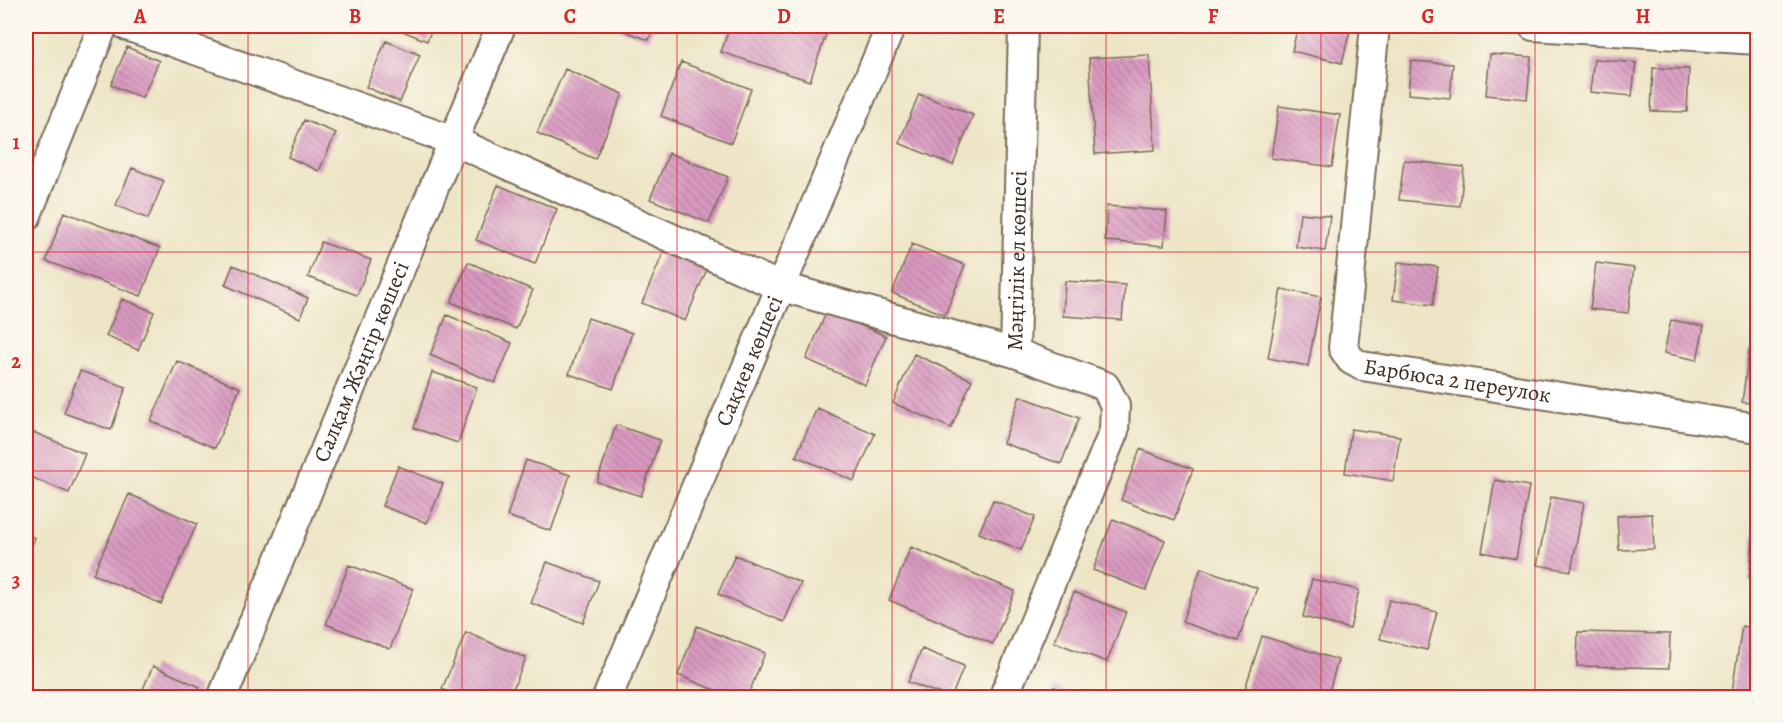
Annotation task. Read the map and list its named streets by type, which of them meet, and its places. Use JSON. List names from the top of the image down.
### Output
{
  "streets": {
    "street": [
      "Мәңгілік ел көшесі",
      "Сақиев көшесі",
      "Салқам Жәңгір көшесі",
      "Барбюса 2 переулок"
    ]
  },
  "grid": {
    "columns": [
      "A",
      "B",
      "C",
      "D",
      "E",
      "F",
      "G",
      "H"
    ],
    "rows": ["1", "2", "3"]
  }
}
